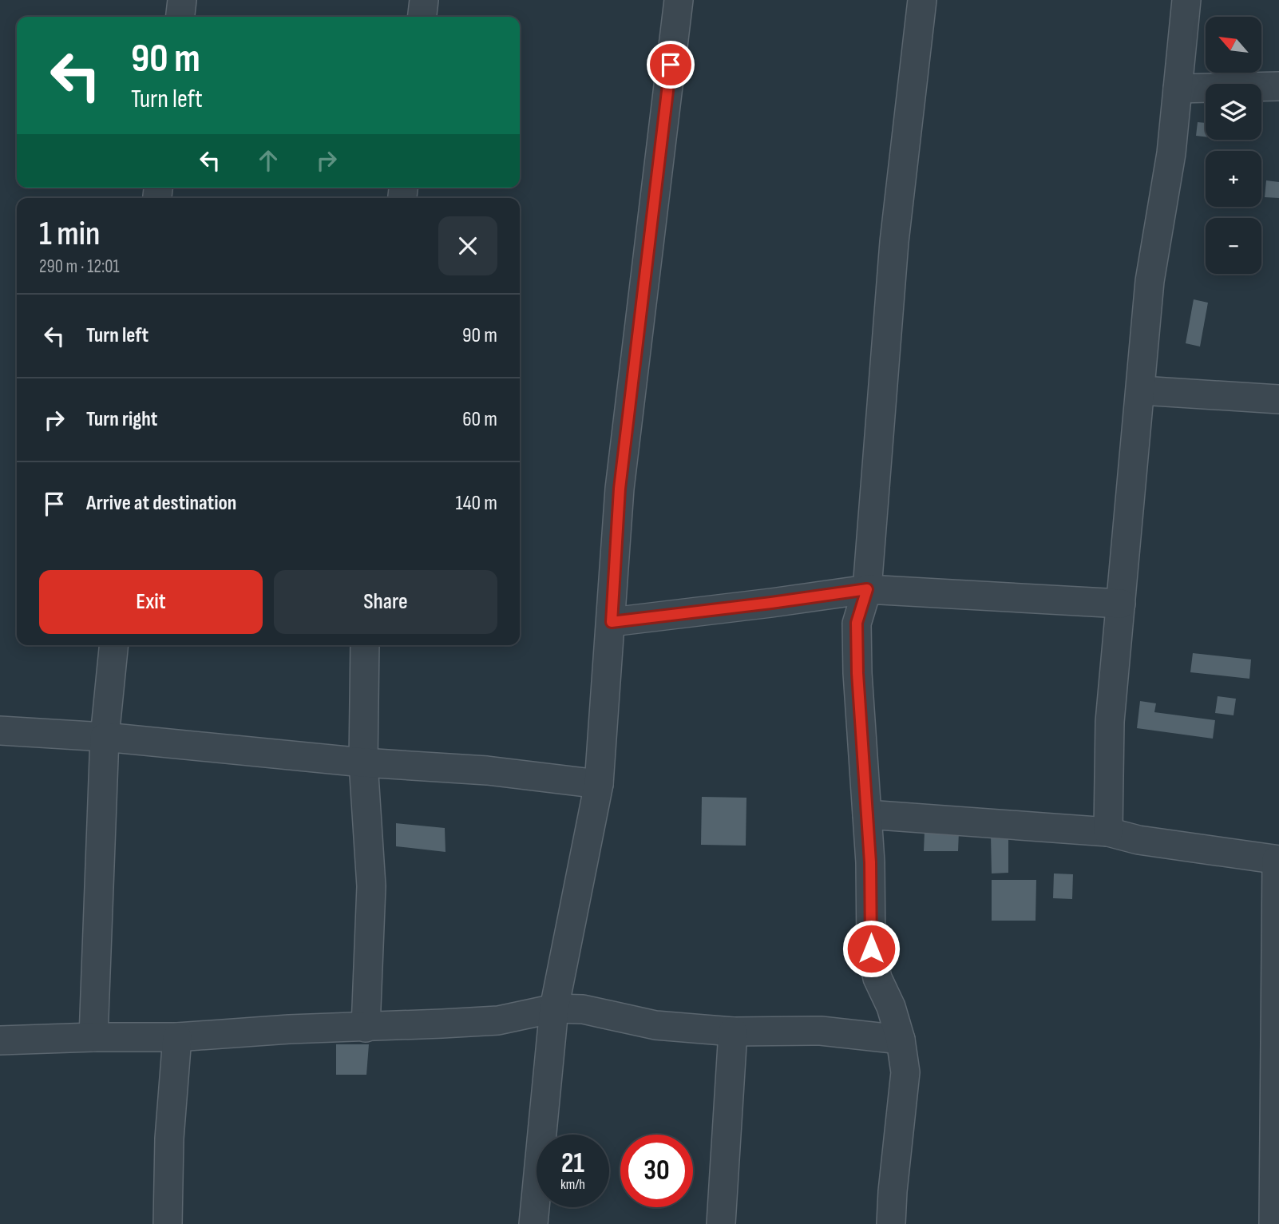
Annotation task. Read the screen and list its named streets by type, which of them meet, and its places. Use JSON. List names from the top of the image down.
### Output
{
  "north": "top left",
  "page": {
    "map_buttons": ["+", "−"],
    "turn": ["90 m", "Turn left"],
    "heading": ["1 min", "290 m · 12:01"],
    "list": [
      {
        "name": "Turn left",
        "value": "90 m"
      },
      {
        "name": "Turn right",
        "value": "60 m"
      },
      {
        "name": "Arrive at destination",
        "value": "140 m"
      }
    ],
    "buttons": ["Exit", "Share"],
    "speed": "21 km/h",
    "limit": "30"
  }
}
